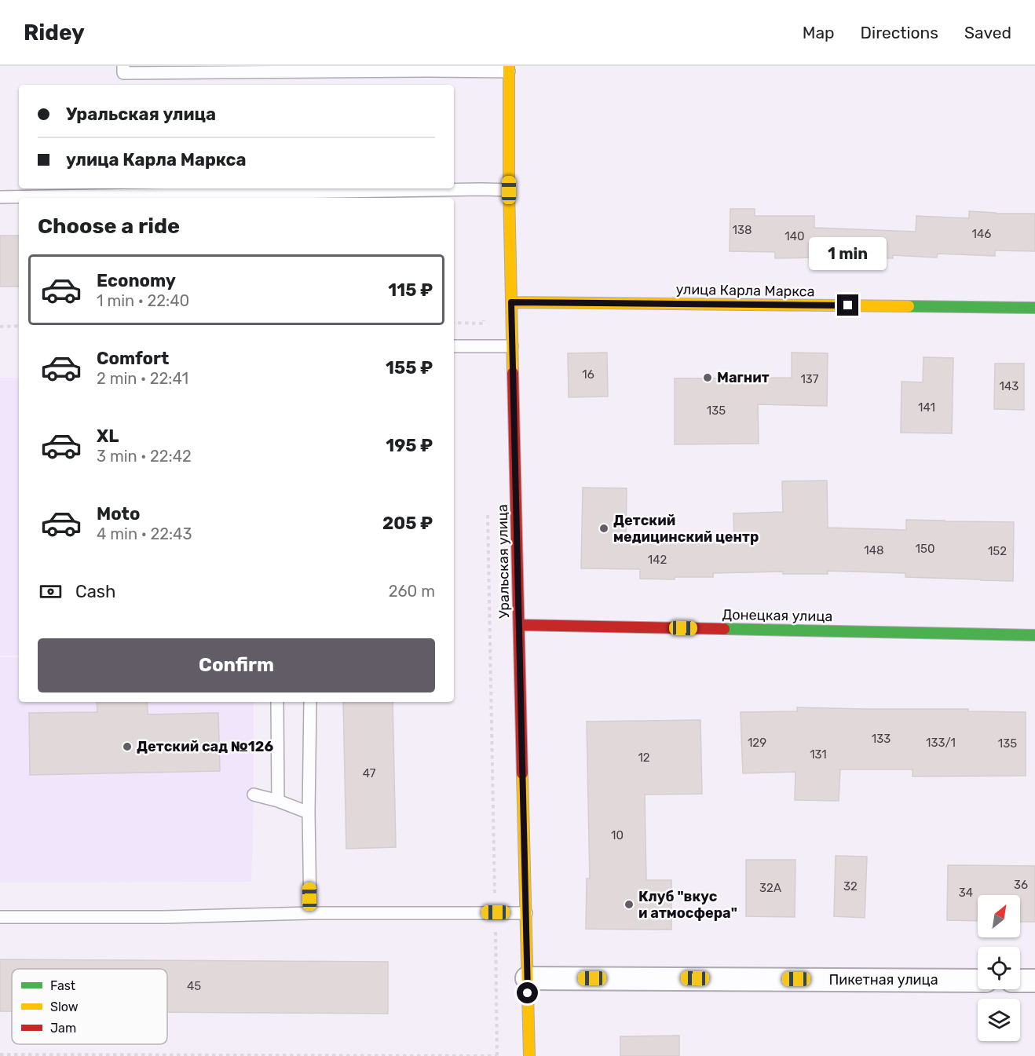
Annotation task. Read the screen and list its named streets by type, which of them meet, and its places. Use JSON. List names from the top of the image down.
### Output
{
  "streets": {
    "street": [
      "улица Карла Маркса",
      "Уральская улица",
      "Донецкая улица",
      "Пикетная улица"
    ]
  },
  "crossings": [
    ["улица Карла Маркса", "Уральская улица"],
    ["Уральская улица", "Донецкая улица"],
    ["Уральская улица", "Пикетная улица"]
  ],
  "places": [
    "Магнит",
    "Детский медицинский центр",
    "Детский сад №126",
    "Клуб \"вкус и атмосфера\""
  ],
  "house_numbers": [
    "138",
    "146",
    "140",
    "16",
    "137",
    "143",
    "141",
    "135",
    "150",
    "148",
    "152",
    "142",
    "133",
    "129",
    "133/1",
    "135",
    "131",
    "12",
    "47",
    "10",
    "36",
    "32",
    "32А",
    "34",
    "45"
  ],
  "legend": ["Fast", "Slow", "Jam"],
  "north": "top right",
  "page": {
    "header": "Ridey",
    "nav": ["Map", "Directions", "Saved"],
    "banner": ["Уральская улица", "улица Карла Маркса"],
    "heading": "Choose a ride",
    "bubble": "1 min",
    "list": [
      {
        "name": "Economy",
        "note": "1 min · 22:40",
        "value": "115 ₽"
      },
      {
        "name": "Comfort",
        "note": "2 min · 22:41",
        "value": "155 ₽"
      },
      {
        "name": "XL",
        "note": "3 min · 22:42",
        "value": "195 ₽"
      },
      {
        "name": "Moto",
        "note": "4 min · 22:43",
        "value": "205 ₽"
      }
    ],
    "pay": ["Cash", "260 m"],
    "buttons": "Confirm"
  }
}
